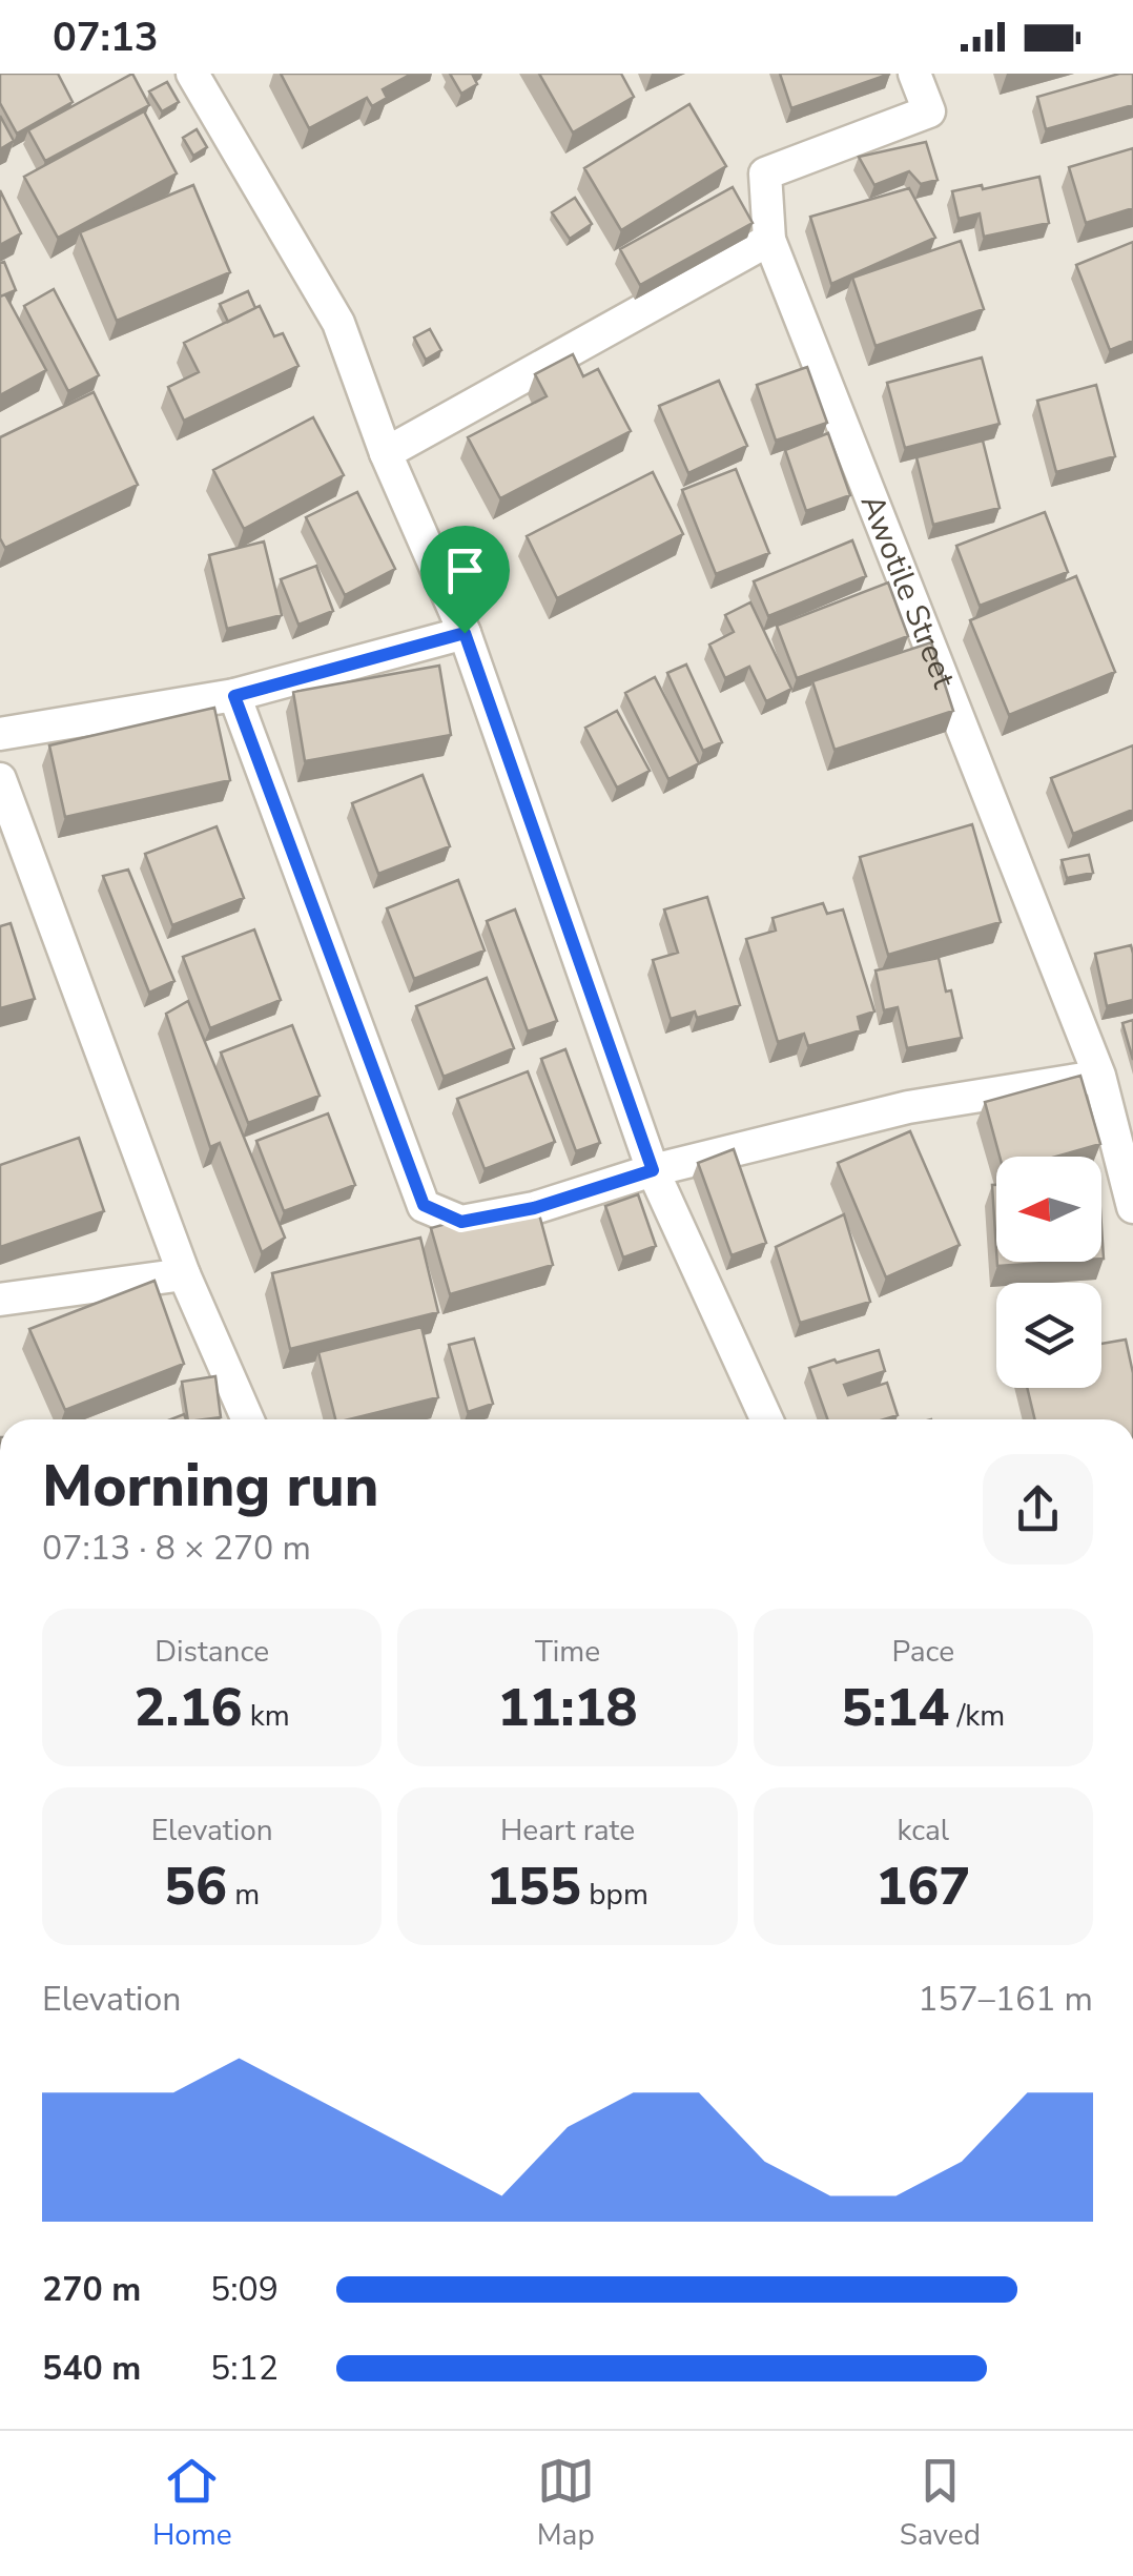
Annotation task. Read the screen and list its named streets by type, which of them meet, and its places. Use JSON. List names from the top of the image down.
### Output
{
  "streets": {
    "street": ["Awotile Street"]
  },
  "north": "left",
  "page": {
    "status": "07:13",
    "heading": ["Morning run", "07:13 · 8 × 270 m"],
    "stats": [
      ["Distance", "2.16 km"],
      ["Time", "11:18"],
      ["Pace", "5:14 /km"],
      ["Elevation", "56 m"],
      ["Heart rate", "155 bpm"],
      ["kcal", "167"]
    ],
    "chart": ["Elevation", "157–161 m"],
    "list": [
      {
        "name": "270 m",
        "note": "5:09"
      },
      {
        "name": "540 m",
        "note": "5:12"
      }
    ],
    "tabs": ["Home", "Map", "Saved"]
  }
}
